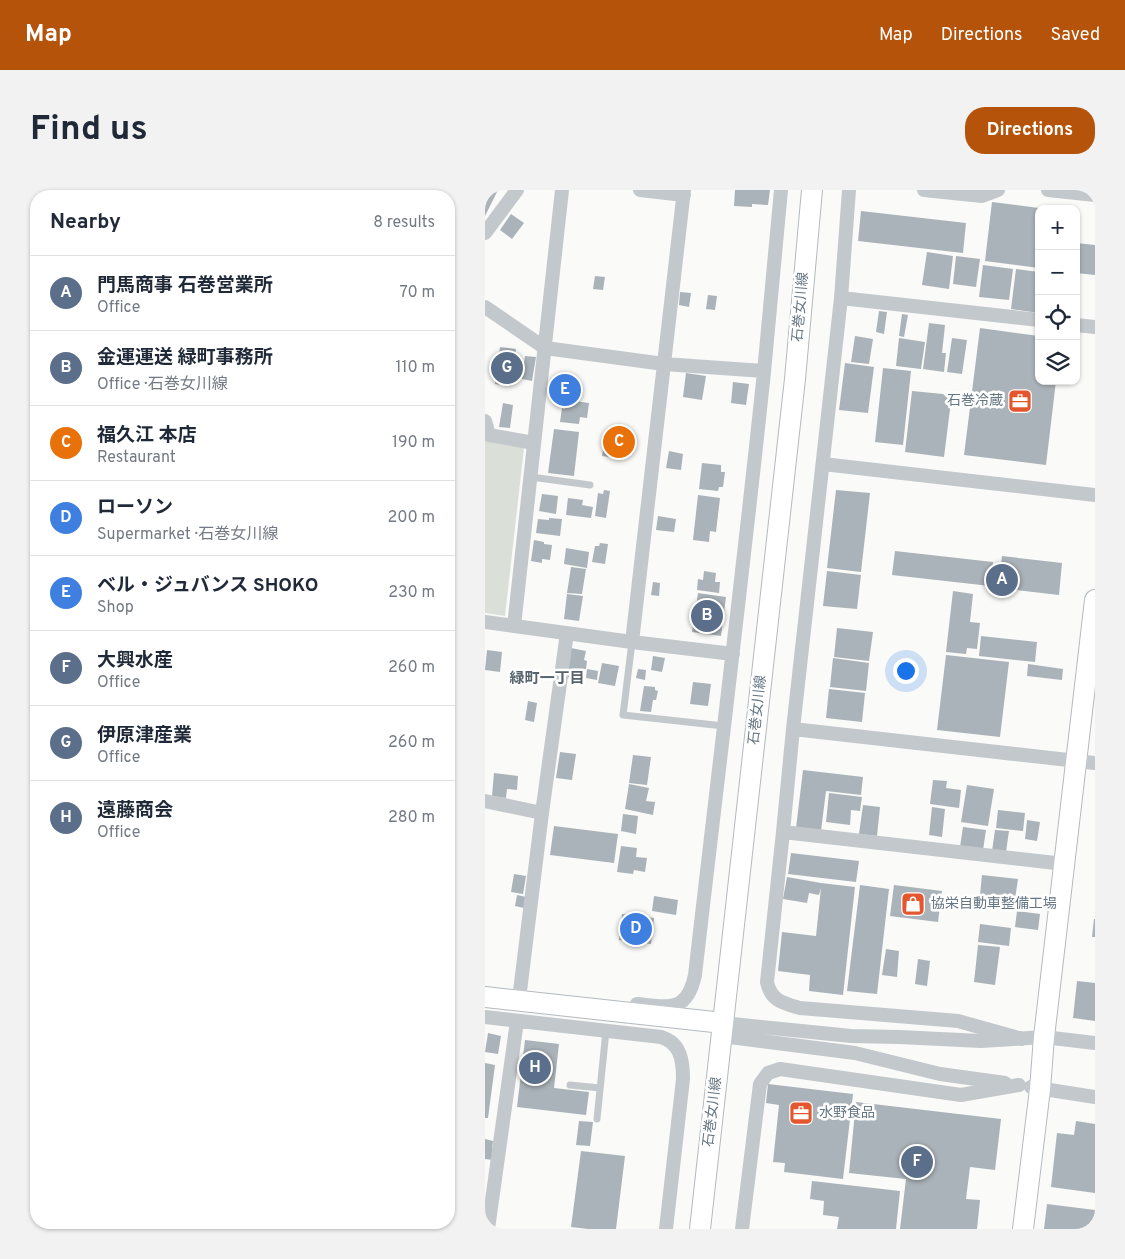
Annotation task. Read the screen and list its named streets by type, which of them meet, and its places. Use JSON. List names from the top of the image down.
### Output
{
  "streets": {
    "street": ["石巻女川線"]
  },
  "districts": ["緑町一丁目"],
  "places": {
    "office": ["石巻冷蔵", "水野食品"],
    "shop": ["協栄自動車整備工場"]
  },
  "page": {
    "header": "Map",
    "nav": ["Map", "Directions", "Saved"],
    "buttons": "Directions",
    "title": "Find us",
    "heading": ["Nearby", "8 results"],
    "map_buttons": ["+", "−"],
    "list": [
      {
        "mark": "A",
        "name": "門馬商事 石巻営業所",
        "note": "Office",
        "value": "70 m"
      },
      {
        "mark": "B",
        "name": "金運運送 緑町事務所",
        "note": "Office · 石巻女川線",
        "value": "110 m"
      },
      {
        "mark": "C",
        "name": "福久江 本店",
        "note": "Restaurant",
        "value": "190 m"
      },
      {
        "mark": "D",
        "name": "ローソン",
        "note": "Supermarket · 石巻女川線",
        "value": "200 m"
      },
      {
        "mark": "E",
        "name": "ベル・ジュバンス SHOKO",
        "note": "Shop",
        "value": "230 m"
      },
      {
        "mark": "F",
        "name": "大興水産",
        "note": "Office",
        "value": "260 m"
      },
      {
        "mark": "G",
        "name": "伊原津産業",
        "note": "Office",
        "value": "260 m"
      },
      {
        "mark": "H",
        "name": "遠藤商会",
        "note": "Office",
        "value": "280 m"
      }
    ],
    "pins": [
      "G",
      "E",
      "C",
      "A",
      "B",
      "D",
      "H",
      "F"
    ]
  }
}
